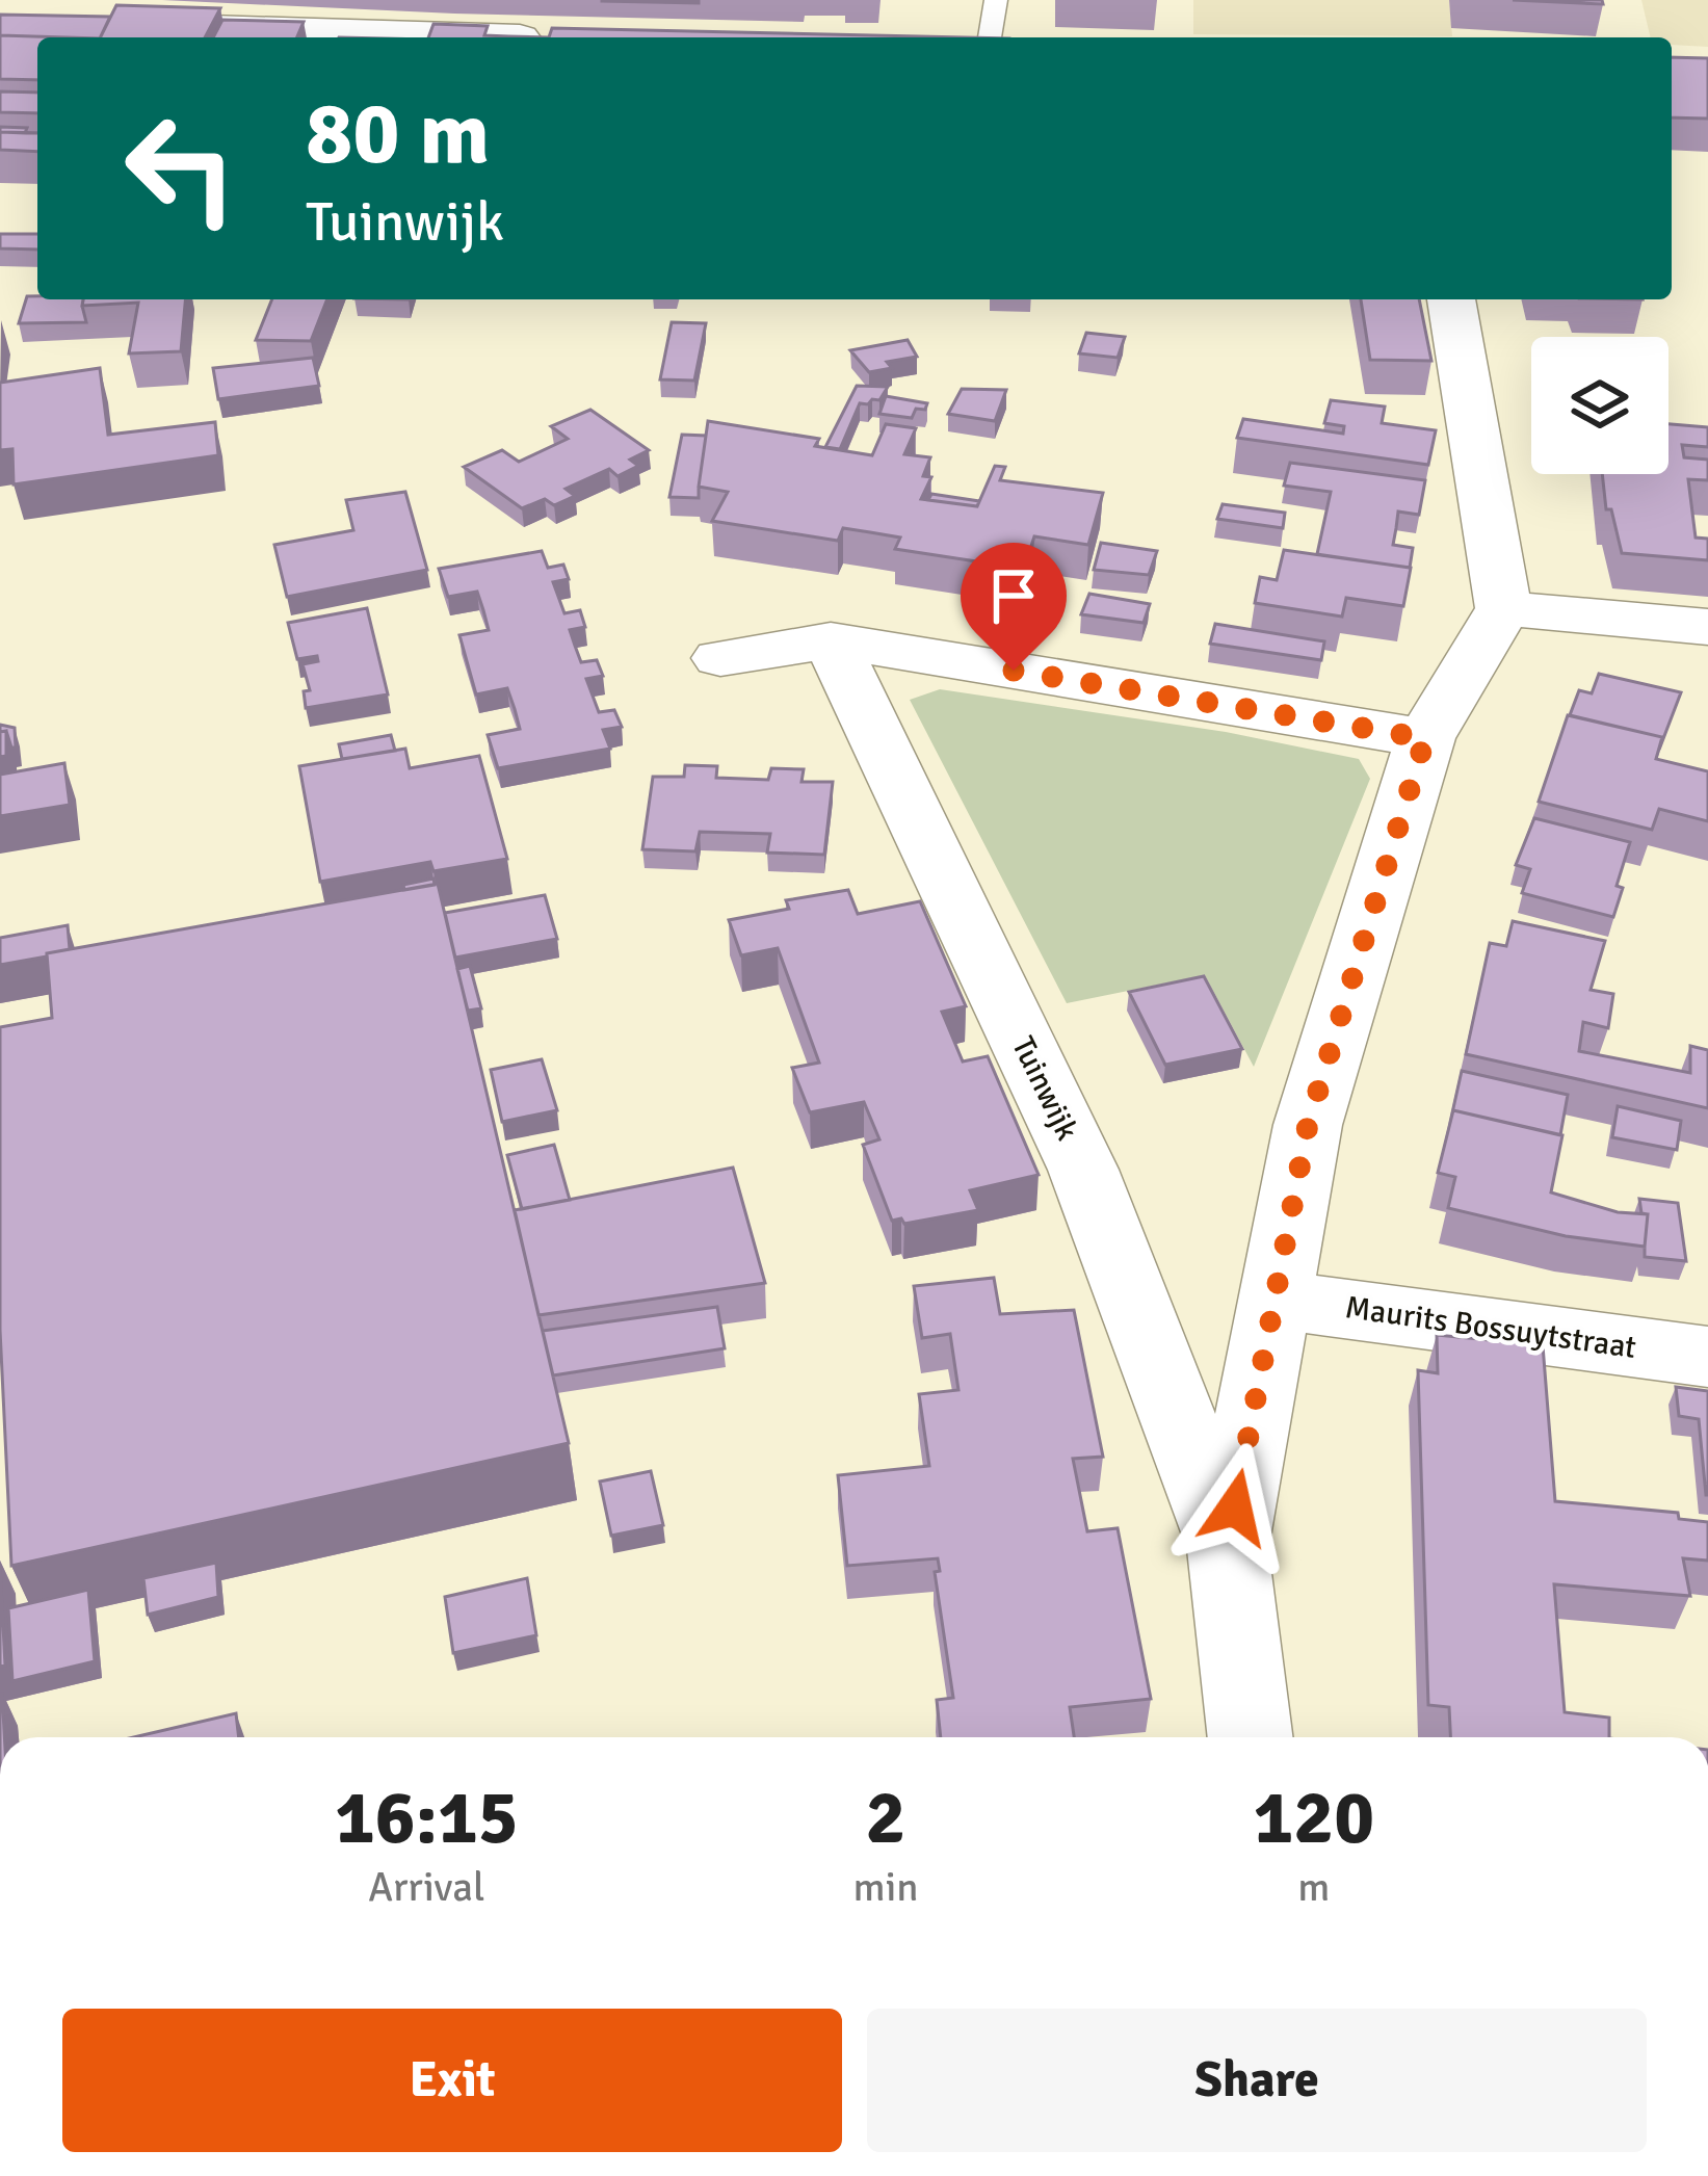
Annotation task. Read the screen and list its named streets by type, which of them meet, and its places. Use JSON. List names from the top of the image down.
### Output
{
  "streets": {
    "street": ["Tuinwijk", "Maurits Bossuytstraat"]
  },
  "crossings": [
    ["Tuinwijk", "Maurits Bossuytstraat"]
  ],
  "page": {
    "turn": ["80 m", "Tuinwijk"],
    "eta": [
      "16:15",
      "Arrival",
      "2",
      "min",
      "120",
      "m"
    ],
    "buttons": ["Exit", "Share"]
  }
}
